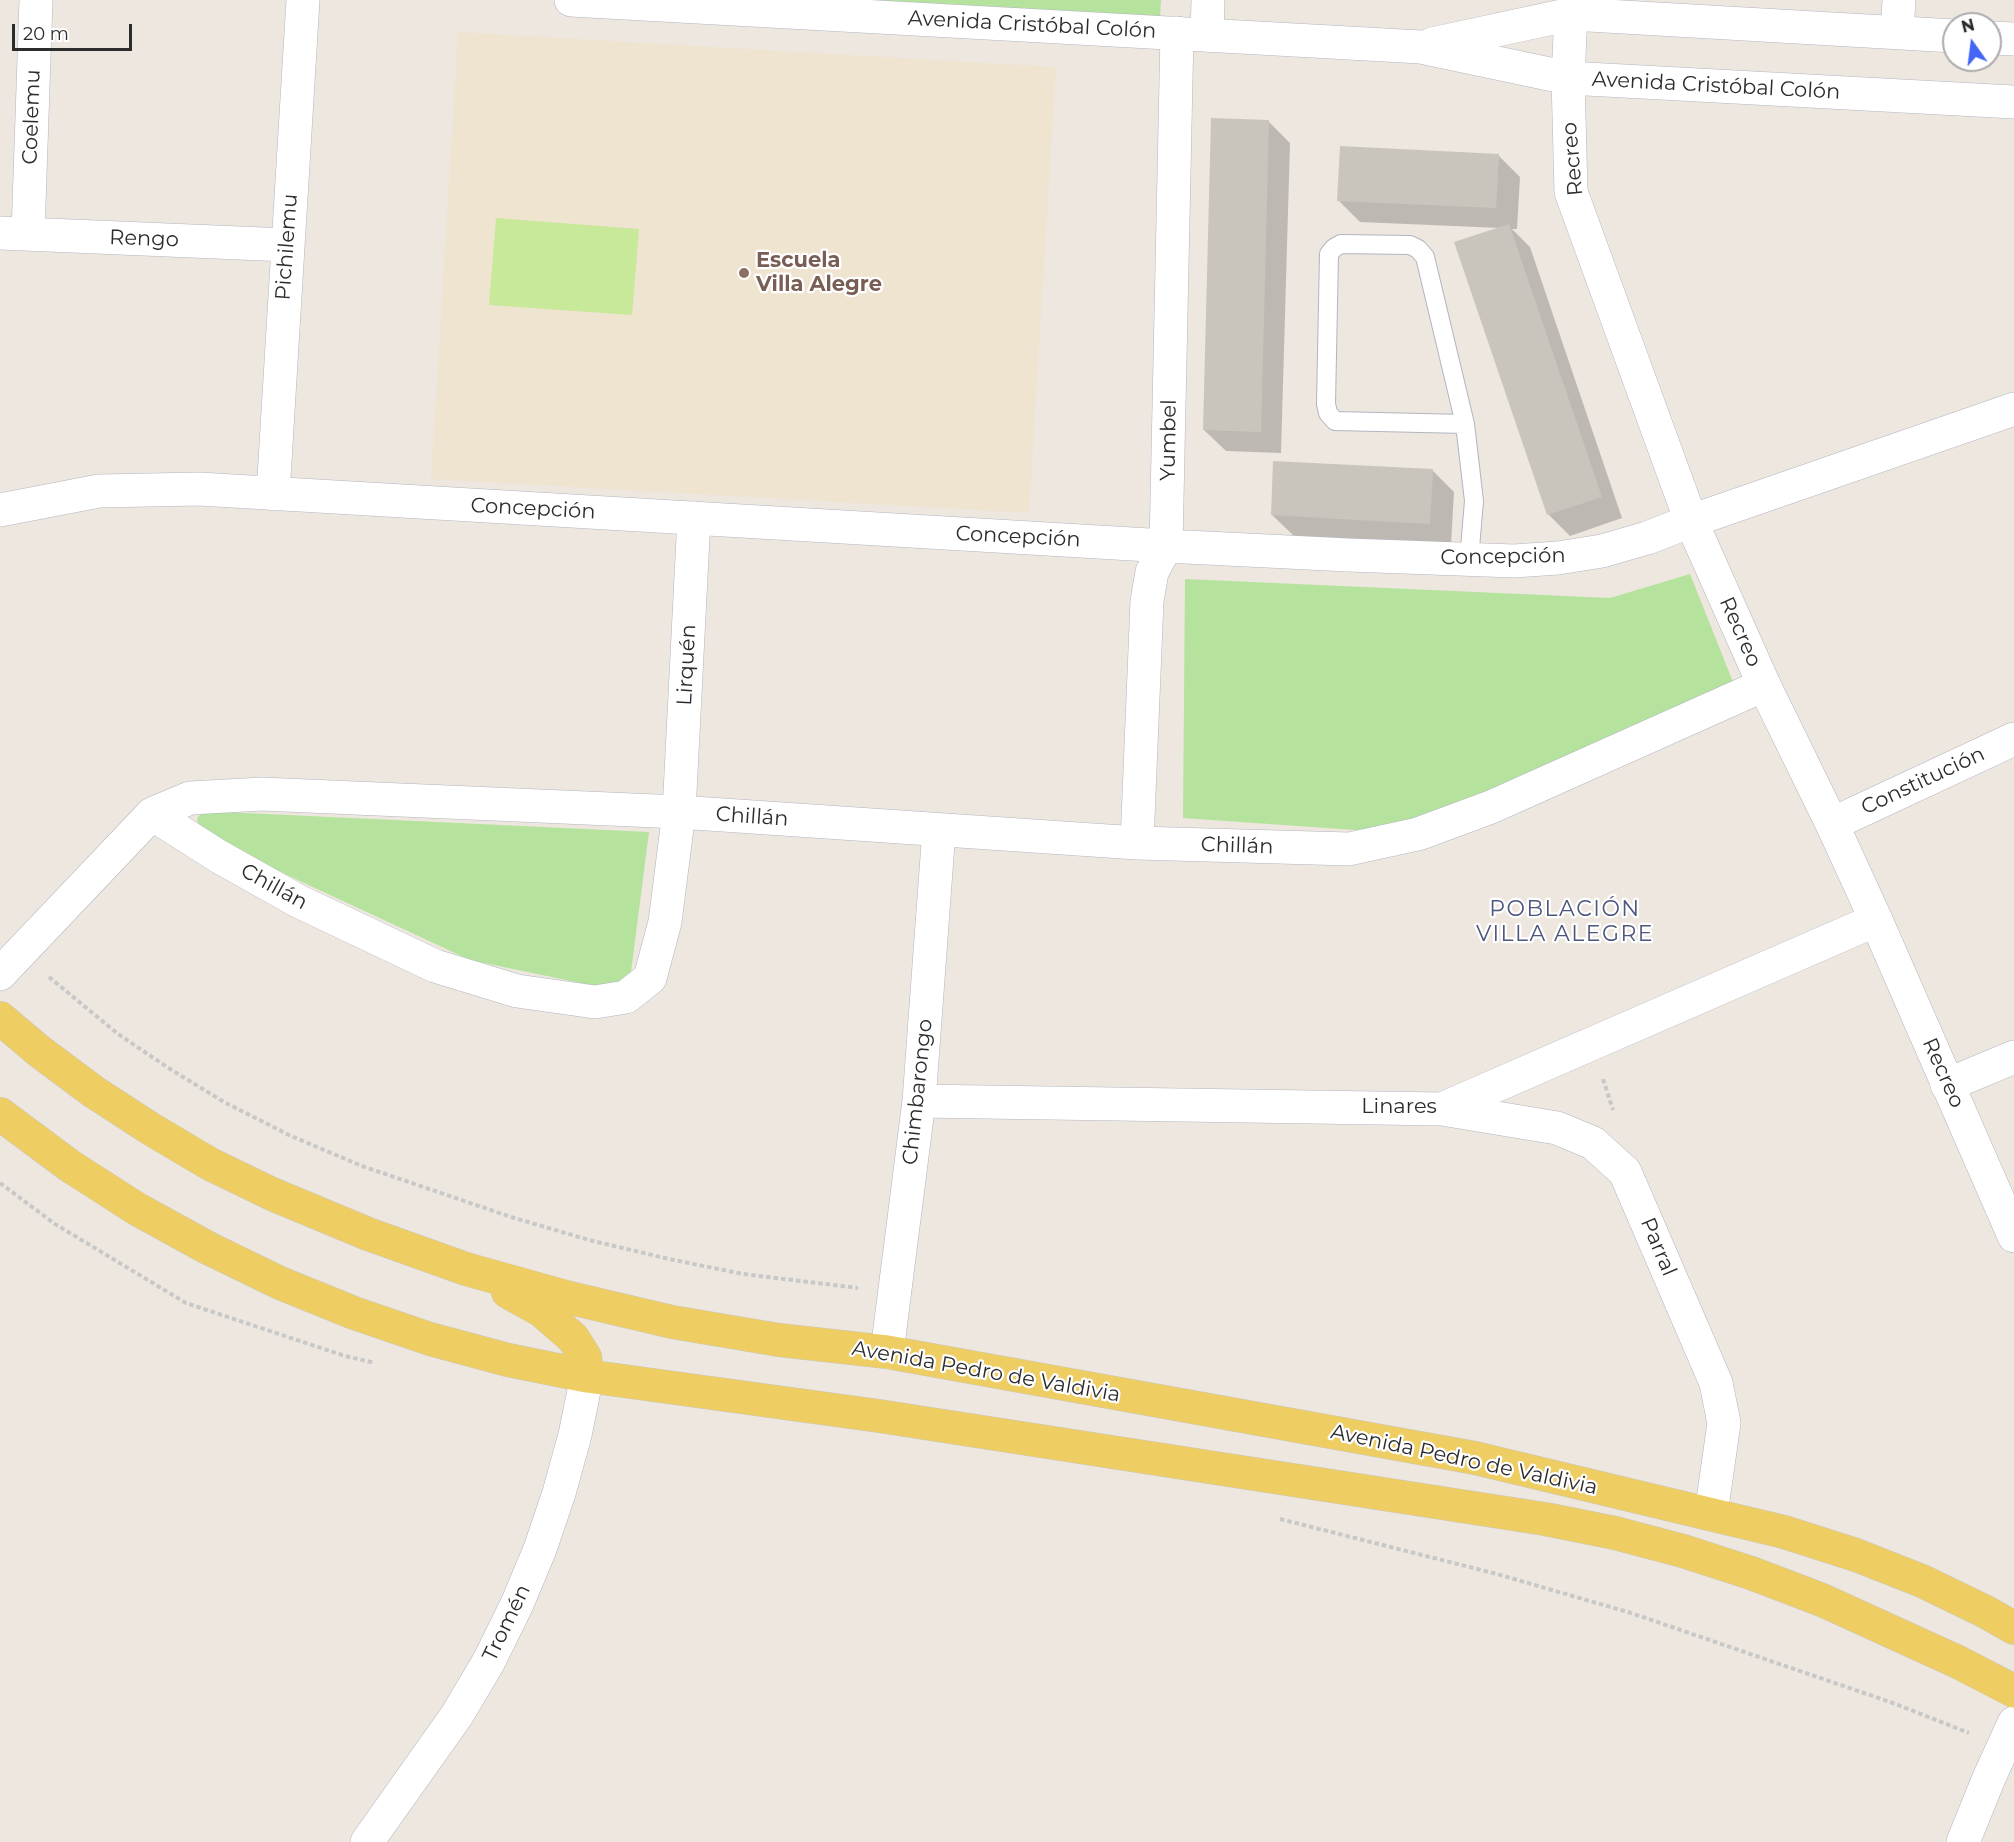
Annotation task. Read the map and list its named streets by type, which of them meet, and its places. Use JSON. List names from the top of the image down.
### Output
{
  "streets": {
    "main road": ["Avenida Pedro de Valdivia"],
    "street": [
      "Avenida Cristóbal Colón",
      "Coelemu",
      "Recreo",
      "Rengo",
      "Pichilemu",
      "Yumbel",
      "Concepción",
      "Lirquén",
      "Constitución",
      "Chillán",
      "Chimbarongo",
      "Linares",
      "Parral",
      "Tromén"
    ]
  },
  "crossings": [
    ["Avenida Cristóbal Colón", "Recreo"],
    ["Avenida Cristóbal Colón", "Yumbel"],
    ["Coelemu", "Rengo"],
    ["Recreo", "Concepción"],
    ["Recreo", "Constitución"],
    ["Recreo", "Chillán"],
    ["Recreo", "Linares"],
    ["Rengo", "Pichilemu"],
    ["Pichilemu", "Concepción"],
    ["Yumbel", "Concepción"],
    ["Yumbel", "Chillán"],
    ["Concepción", "Lirquén"],
    ["Lirquén", "Chillán"],
    ["Chillán", "Chimbarongo"],
    ["Chimbarongo", "Linares"],
    ["Chimbarongo", "Avenida Pedro de Valdivia"],
    ["Linares", "Parral"],
    ["Parral", "Avenida Pedro de Valdivia"],
    ["Avenida Pedro de Valdivia", "Tromén"]
  ],
  "districts": ["POBLACIÓN VILLA ALEGRE"],
  "places": ["Escuela Villa Alegre"],
  "scale_bar": "20 m",
  "north": "top"
}
